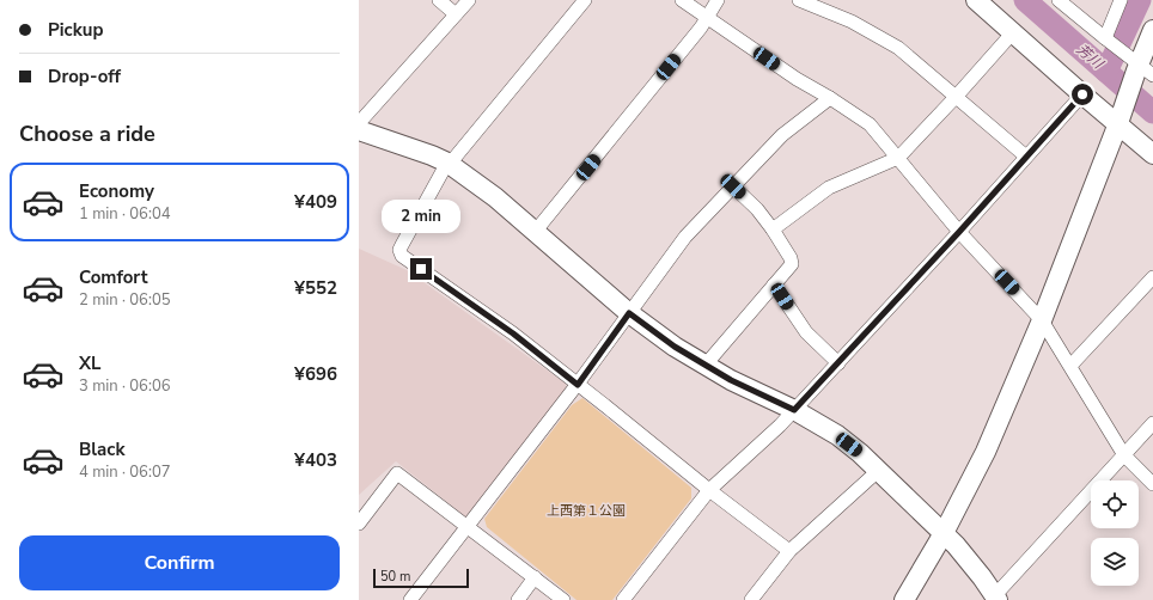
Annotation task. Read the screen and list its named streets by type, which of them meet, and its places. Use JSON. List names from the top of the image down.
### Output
{
  "water": ["芳川"],
  "parks": ["上西第１公園"],
  "scale_bar": "50 m",
  "page": {
    "banner": ["Pickup", "Drop-off"],
    "heading": "Choose a ride",
    "list": [
      {
        "name": "Economy",
        "note": "1 min · 06:04",
        "value": "¥409"
      },
      {
        "name": "Comfort",
        "note": "2 min · 06:05",
        "value": "¥552"
      },
      {
        "name": "XL",
        "note": "3 min · 06:06",
        "value": "¥696"
      },
      {
        "name": "Black",
        "note": "4 min · 06:07",
        "value": "¥403"
      }
    ],
    "bubble": "2 min",
    "buttons": "Confirm",
    "scale": "50 m"
  }
}
